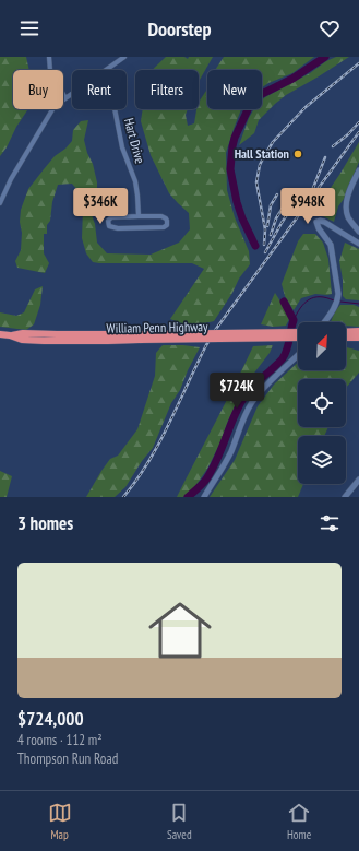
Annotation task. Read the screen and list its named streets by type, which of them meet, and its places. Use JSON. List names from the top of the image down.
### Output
{
  "streets": {
    "highway": ["William Penn Highway"],
    "street": ["Hart Drive"]
  },
  "places": ["Hall Station"],
  "north": "top right",
  "page": {
    "header": "Doorstep",
    "chip": [
      "Buy",
      "Rent",
      "Filters",
      "New"
    ],
    "price": ["$346K", "$948K", "$724K"],
    "heading": "3 homes",
    "list": [
      {
        "name": "$724,000",
        "note": "4 rooms · 112 m² · Thompson Run Road"
      }
    ],
    "tabs": ["Map", "Saved", "Home"]
  }
}
